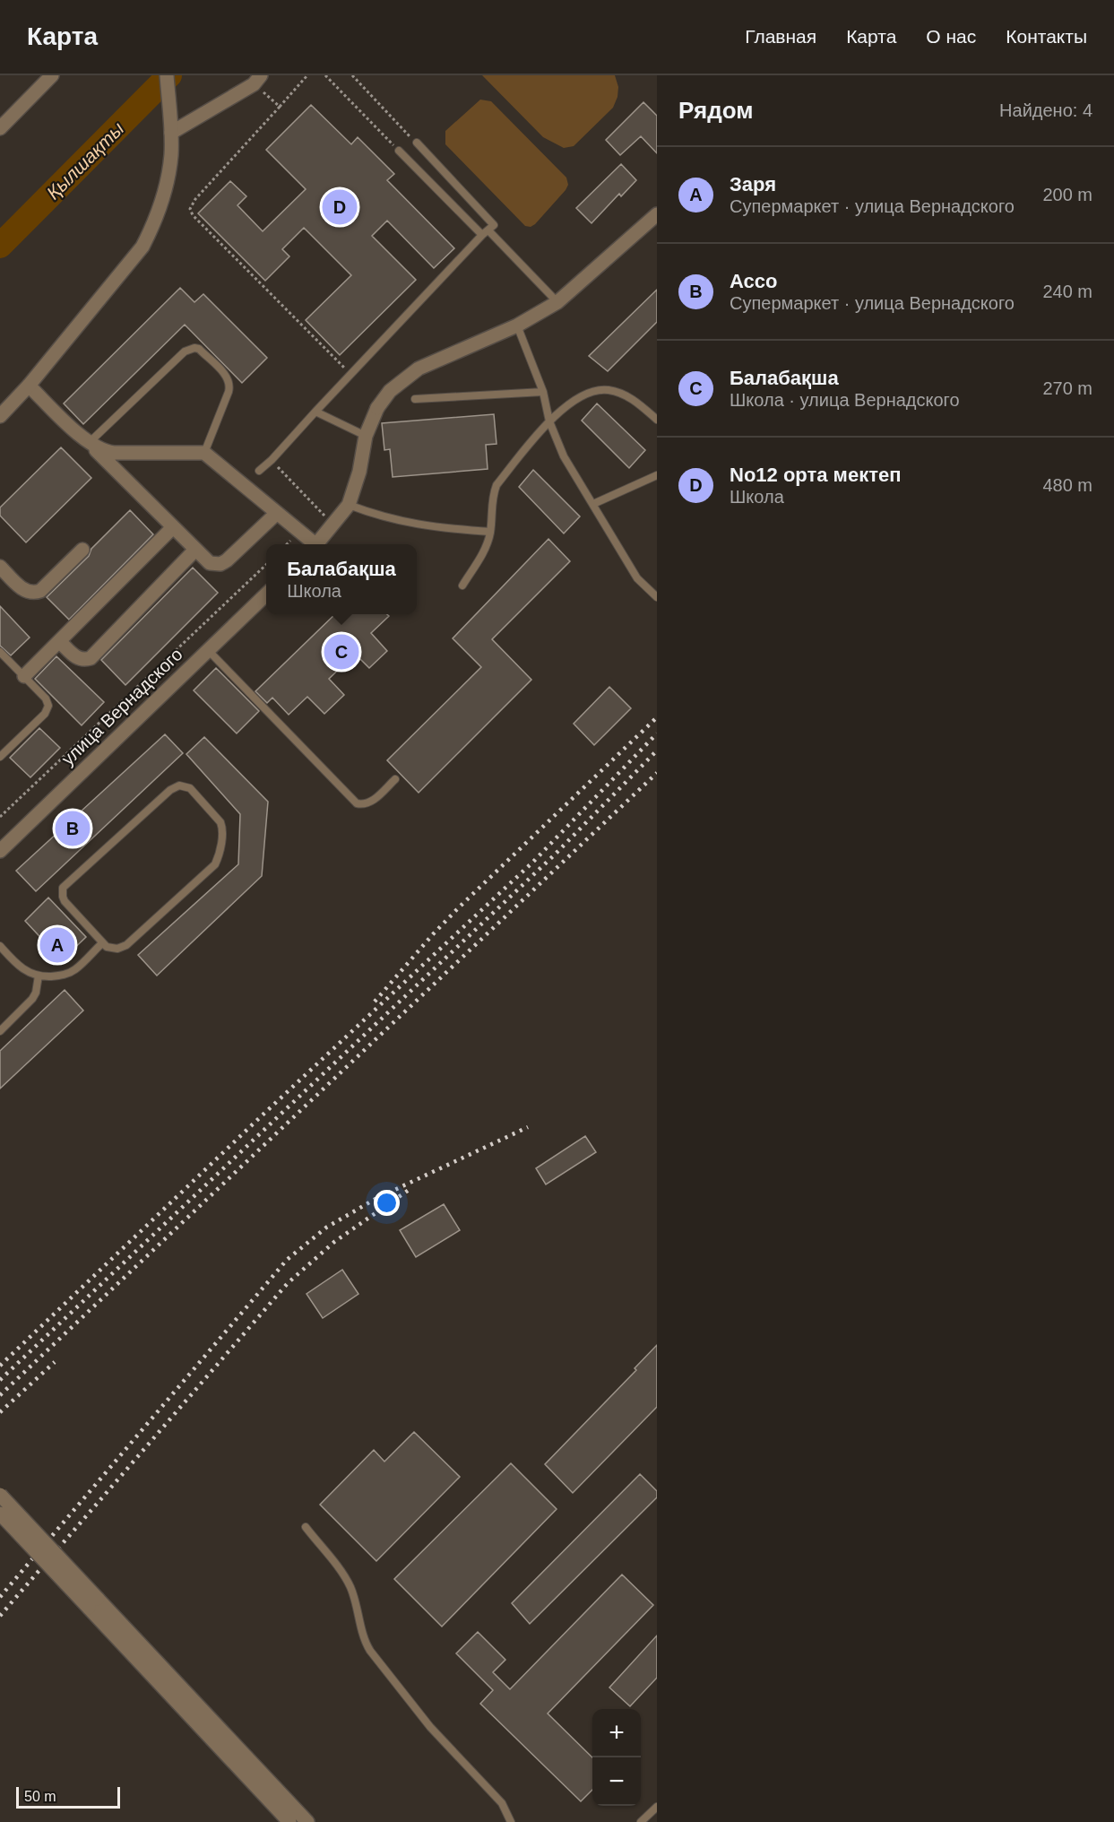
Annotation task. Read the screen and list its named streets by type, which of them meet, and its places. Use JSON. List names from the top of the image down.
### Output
{
  "streets": {
    "street": ["улица Вернадского"]
  },
  "water": ["Қылшақты"],
  "scale_bar": "50 m",
  "page": {
    "header": "Карта",
    "nav": [
      "Главная",
      "Карта",
      "О нас",
      "Контакты"
    ],
    "heading": ["Рядом", "Найдено: 4"],
    "list": [
      {
        "mark": "A",
        "name": "Заря",
        "note": "Супермаркет · улица Вернадского",
        "value": "200 m"
      },
      {
        "mark": "B",
        "name": "Ассо",
        "note": "Супермаркет · улица Вернадского",
        "value": "240 m"
      },
      {
        "mark": "C",
        "name": "Балабақша",
        "note": "Школа · улица Вернадского",
        "value": "270 m"
      },
      {
        "mark": "D",
        "name": "No12 орта мектеп",
        "note": "Школа",
        "value": "480 m"
      }
    ],
    "pins": [
      "D",
      "C",
      "B",
      "A"
    ],
    "popup": ["Балабақша", "Школа"],
    "map_buttons": ["+", "−"],
    "scale": "50 m"
  }
}
